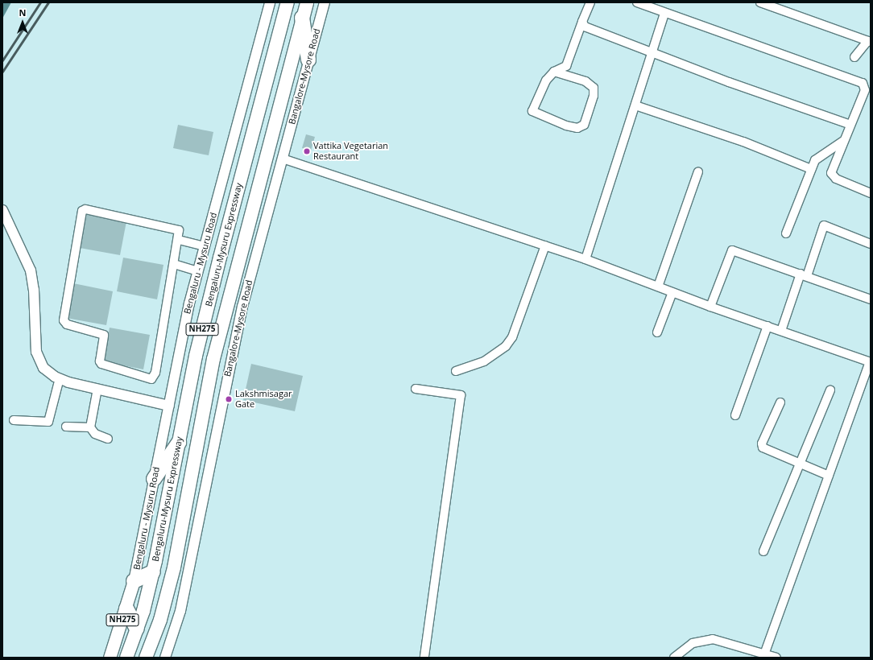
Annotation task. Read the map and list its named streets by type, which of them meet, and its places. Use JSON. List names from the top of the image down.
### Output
{
  "streets": {
    "highway": ["Bengaluru-Mysuru Expressway", "NH275"],
    "main road": ["Bengaluru - Mysuru Road"],
    "street": ["Bangalore-Mysore Road"]
  },
  "places": ["Vattika Vegetarian Restaurant", "Lakshmisagar Gate"],
  "north": "top"
}
